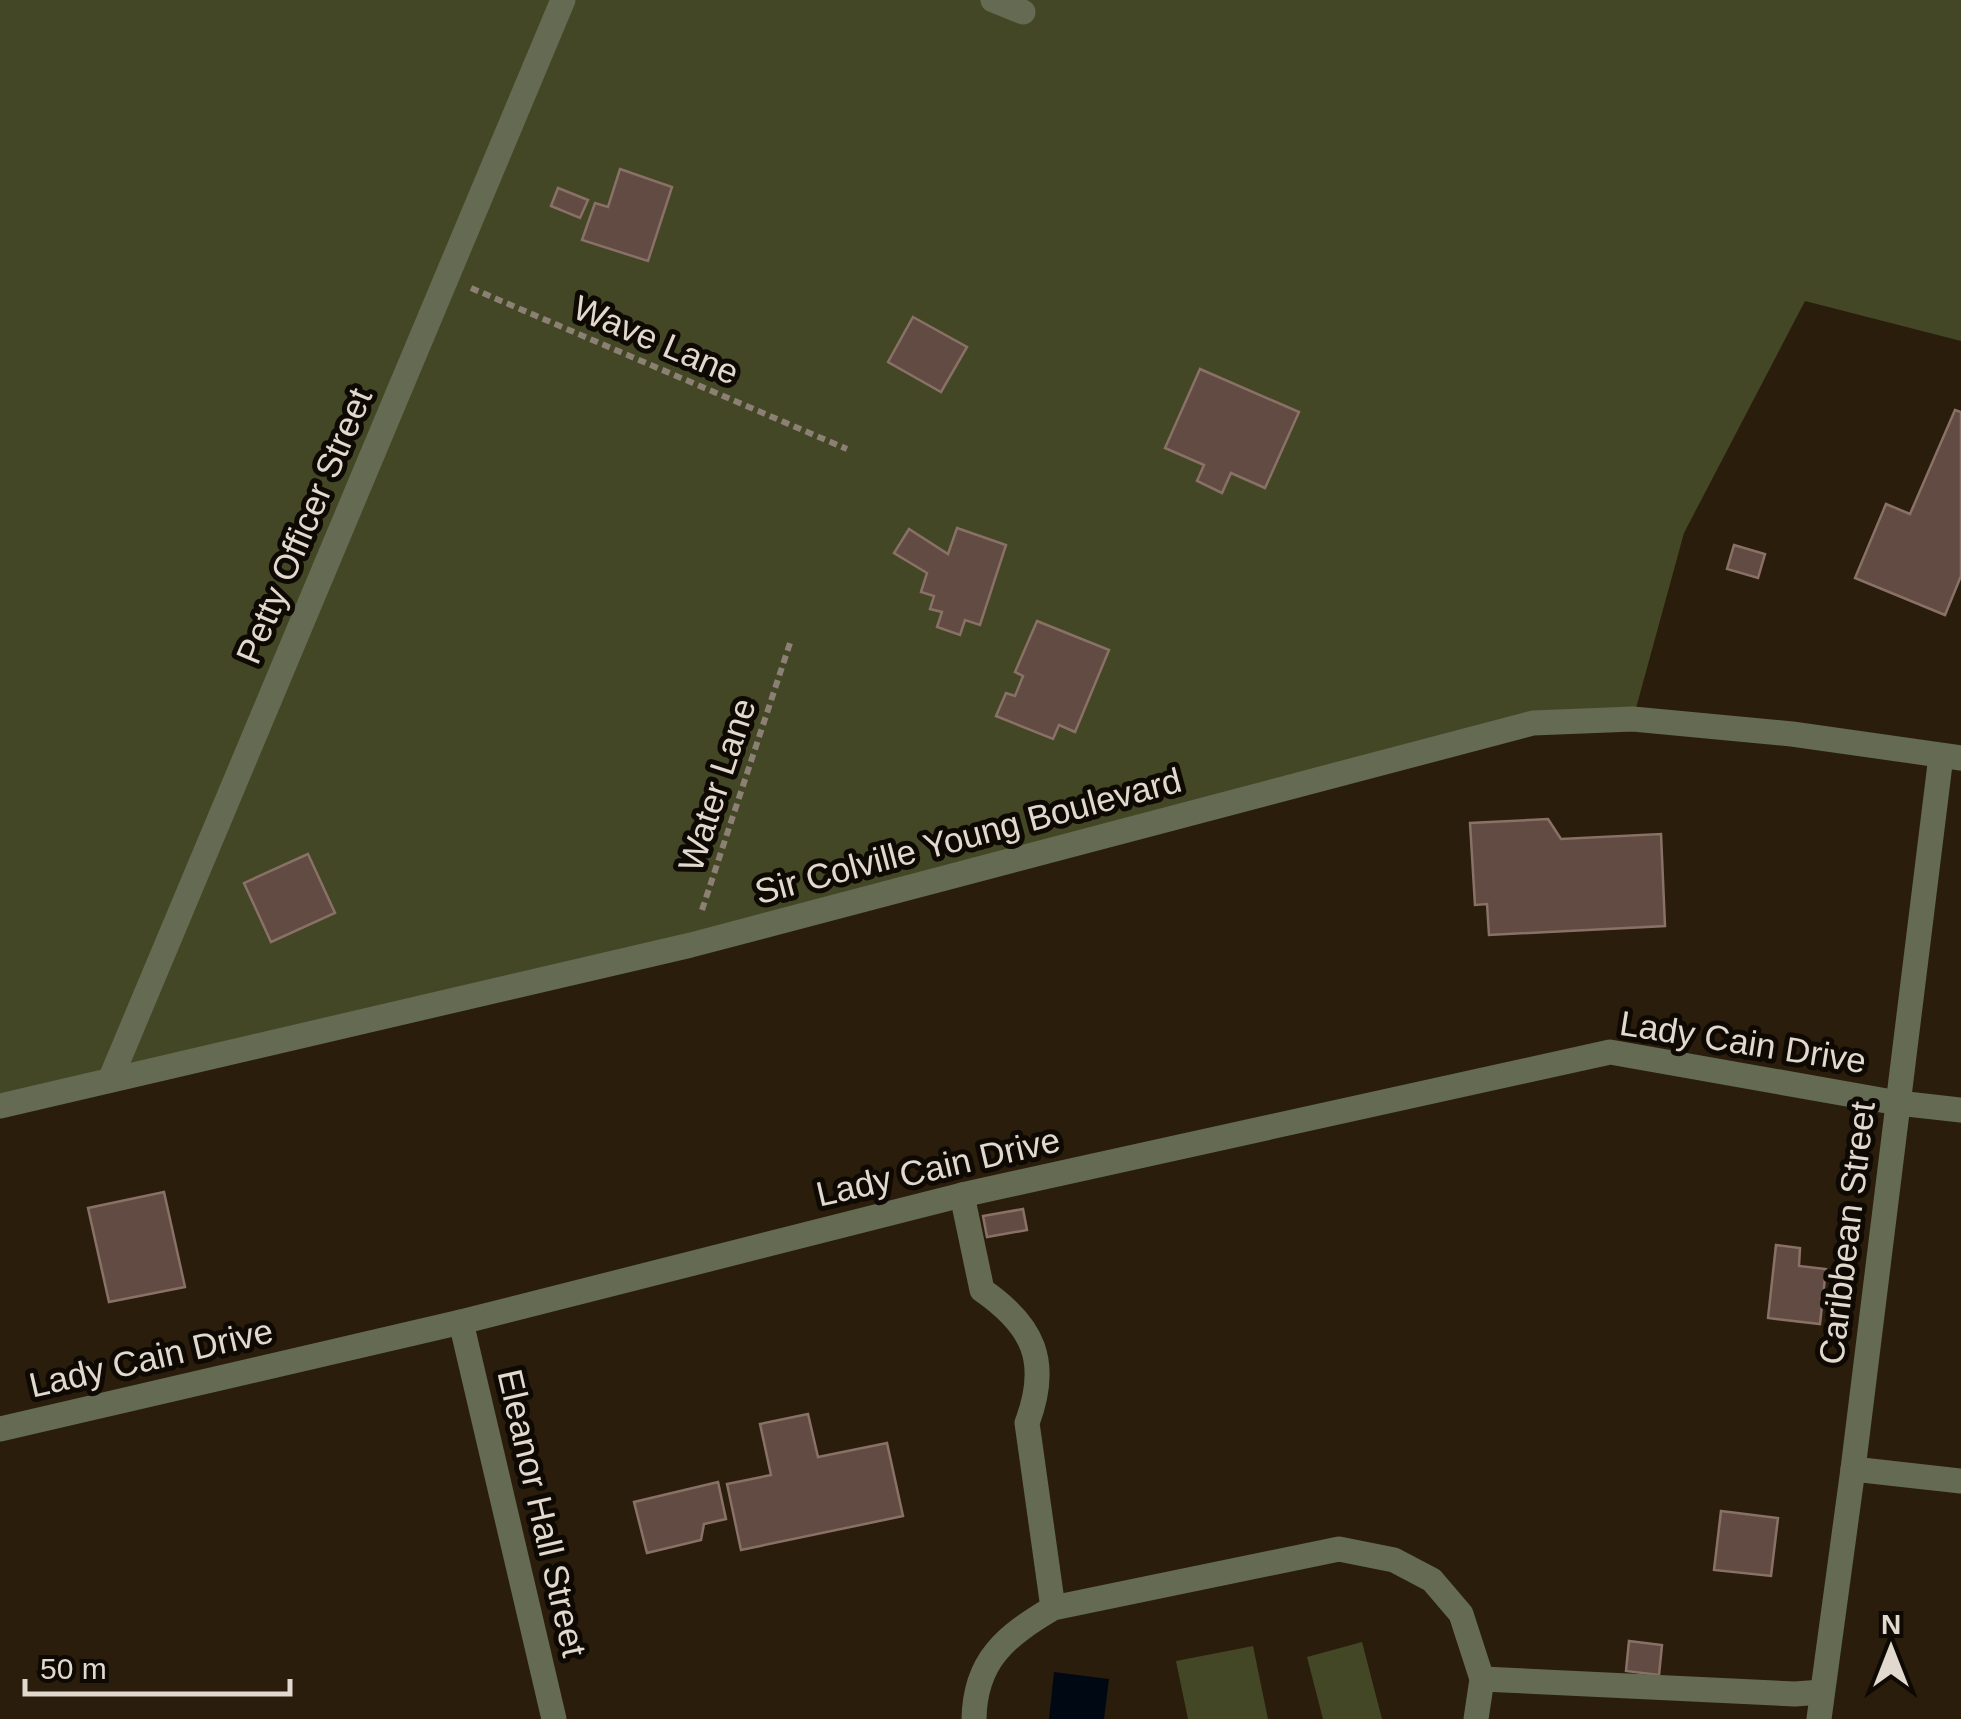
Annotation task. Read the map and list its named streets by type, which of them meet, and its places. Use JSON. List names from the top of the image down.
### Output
{
  "streets": {
    "street": [
      "Petty Officer Street",
      "Sir Colville Young Boulevard",
      "Lady Cain Drive",
      "Caribbean Street",
      "Eleanor Hall Street"
    ],
    "path": ["Wave Lane", "Water Lane"]
  },
  "crossings": [
    ["Wave Lane", "Petty Officer Street"],
    ["Petty Officer Street", "Sir Colville Young Boulevard"],
    ["Water Lane", "Sir Colville Young Boulevard"],
    ["Sir Colville Young Boulevard", "Caribbean Street"],
    ["Lady Cain Drive", "Caribbean Street"],
    ["Lady Cain Drive", "Eleanor Hall Street"]
  ],
  "scale_bar": "50 m",
  "north": "top"
}
